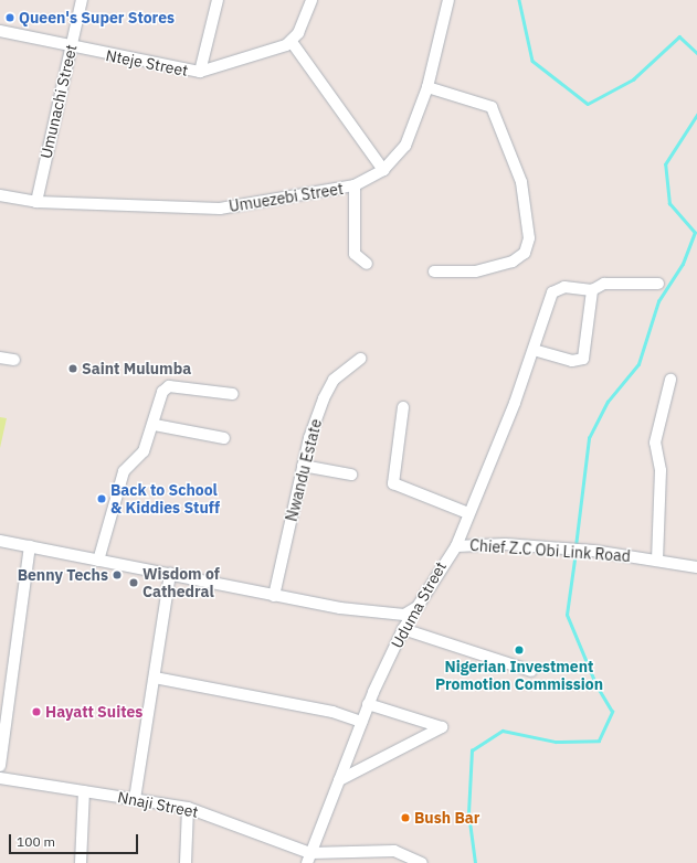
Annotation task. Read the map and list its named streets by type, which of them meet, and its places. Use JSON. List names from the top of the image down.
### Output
{
  "streets": {
    "street": [
      "Nteje Street",
      "Umunachi Street",
      "Umuezebi Street",
      "Nwandu Estate",
      "Chief Z.C Obi Link Road",
      "Uduma Street",
      "Nnaji Street"
    ]
  },
  "crossings": [
    ["Nteje Street", "Umunachi Street"],
    ["Umunachi Street", "Umuezebi Street"],
    ["Chief Z.C Obi Link Road", "Uduma Street"],
    ["Uduma Street", "Nnaji Street"]
  ],
  "places": [
    "Queen's Super Stores",
    "Saint Mulumba",
    "Back to School & Kiddies Stuff",
    "Benny Techs",
    "Wisdom of Cathedral",
    "Nigerian Investment Promotion Commission",
    "Hayatt Suites",
    "Bush Bar"
  ],
  "scale_bar": "100 m"
}
